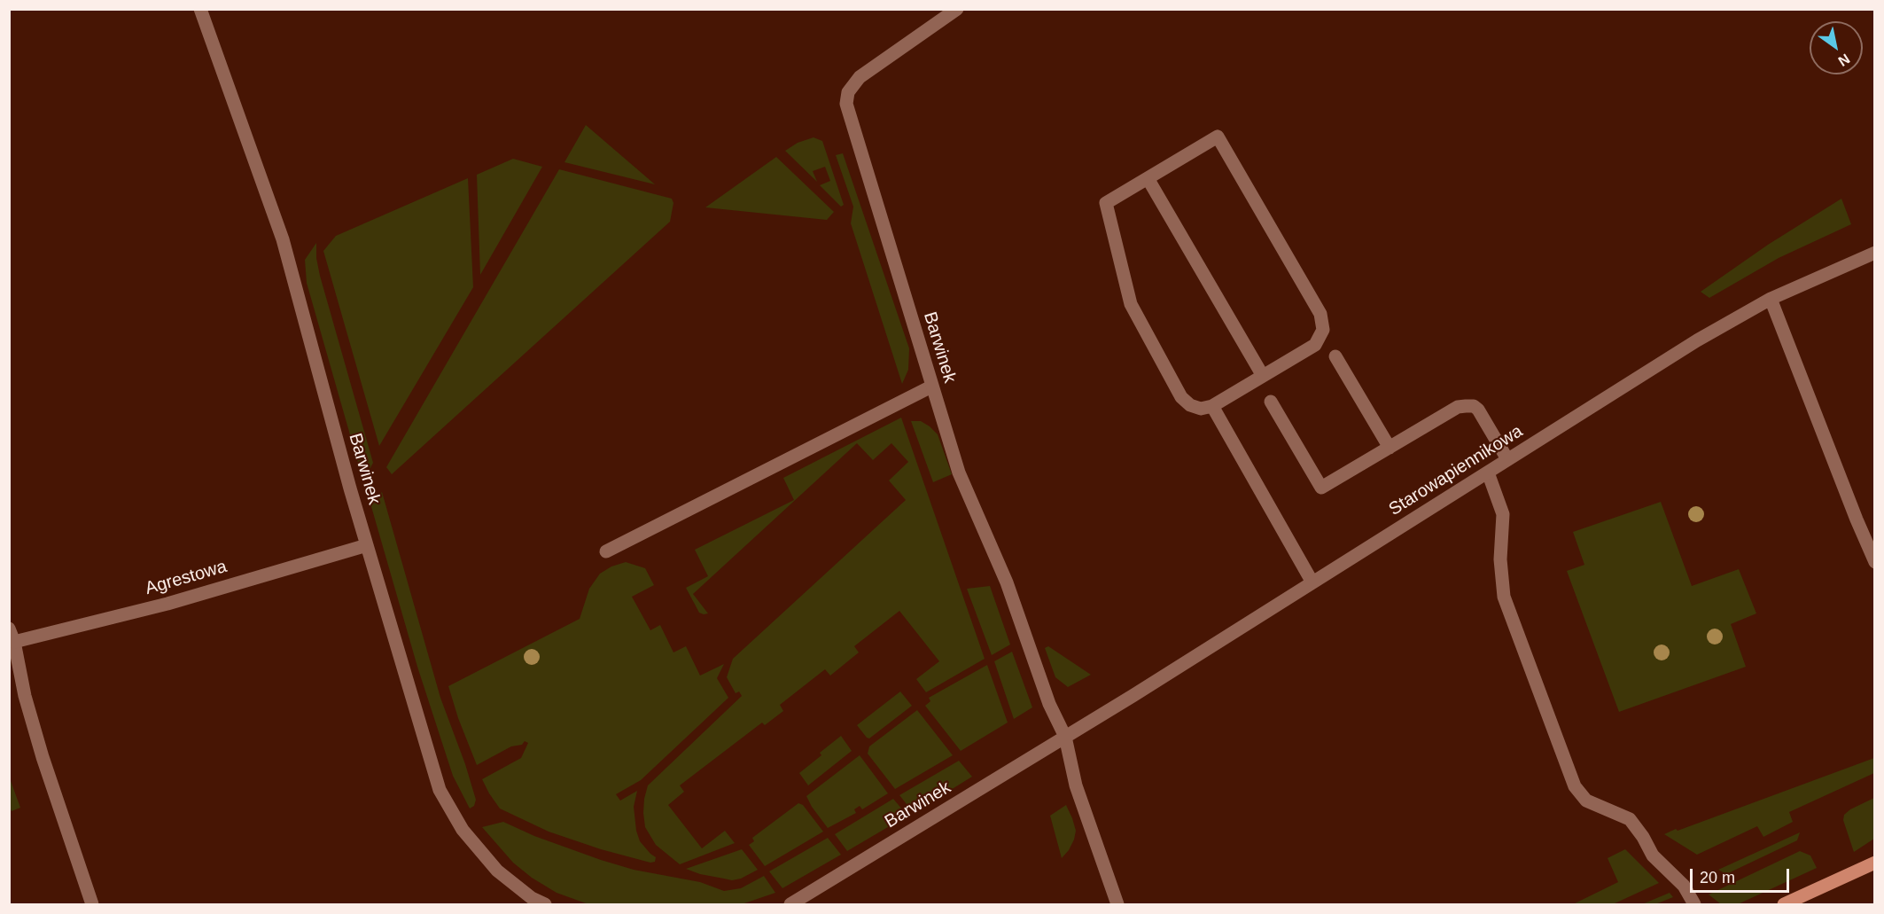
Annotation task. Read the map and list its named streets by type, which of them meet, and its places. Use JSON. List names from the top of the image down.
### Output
{
  "streets": {
    "street": ["Barwinek", "Starowapiennikowa", "Agrestowa"]
  },
  "crossings": [
    ["Barwinek", "Starowapiennikowa"],
    ["Barwinek", "Agrestowa"]
  ],
  "scale_bar": "20 m",
  "north": "bottom right"
}
